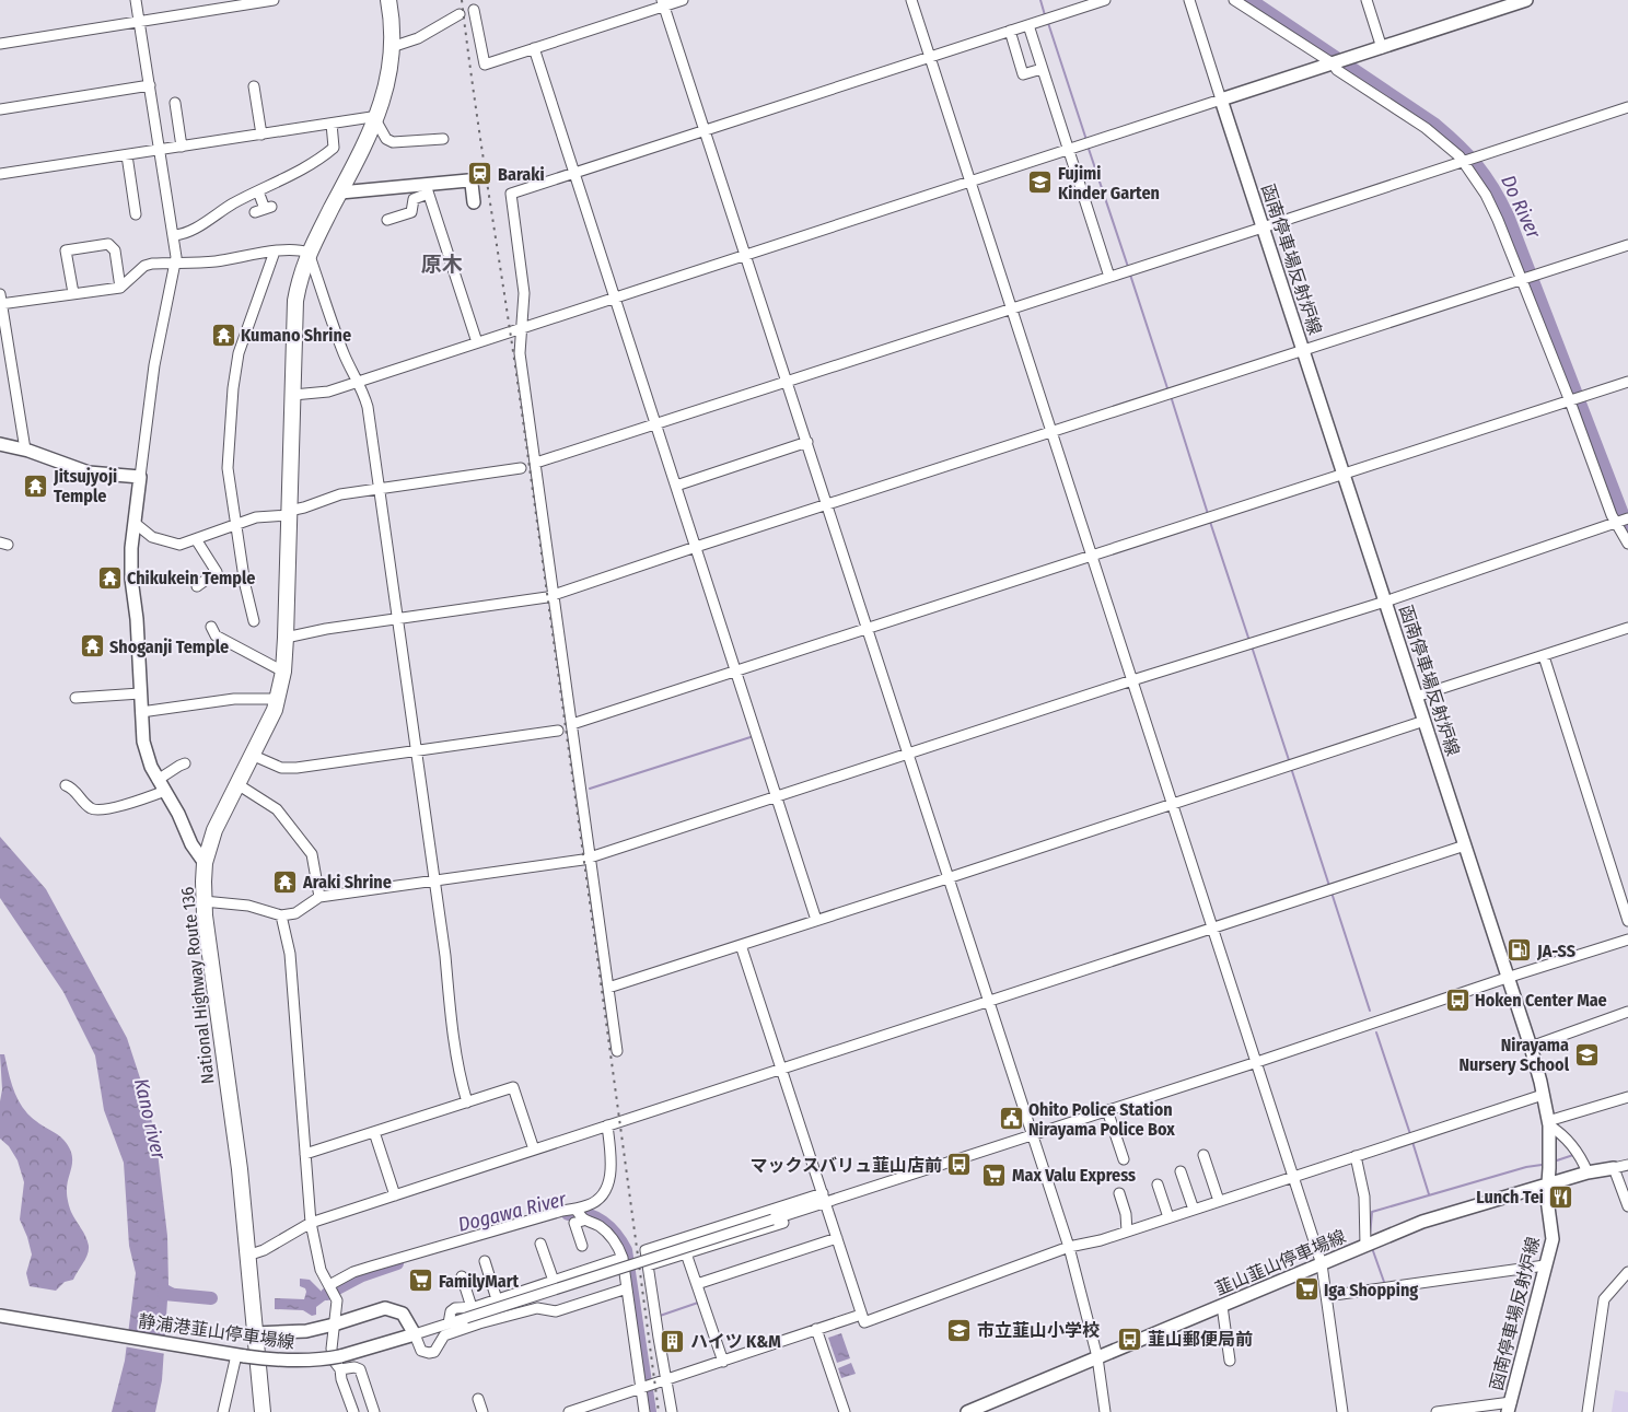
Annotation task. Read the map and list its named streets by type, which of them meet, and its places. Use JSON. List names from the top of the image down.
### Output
{
  "streets": {
    "highway": ["National Highway Route 136"],
    "main road": ["函南停車場反射炉線", "韮山韮山停車場線", "静浦港韮山停車場線"]
  },
  "crossings": [
    ["函南停車場反射炉線", "韮山韮山停車場線"],
    ["National Highway Route 136", "静浦港韮山停車場線"]
  ],
  "districts": ["原木"],
  "water": ["Do River", "Kano river", "Dogawa River"],
  "places": {
    "station": ["Baraki"],
    "school or university": ["Fujimi Kinder Garten", "Nirayama Nursery School", "市立韮山小学校"],
    "temple": [
      "Kumano Shrine",
      "Jitsujyoji Temple",
      "Chikukein Temple",
      "Shoganji Temple",
      "Araki Shrine"
    ],
    "fuel station": ["JA-SS"],
    "bus stop": ["Hoken Center Mae", "マックスバリュ韮山店前", "韮山郵便局前"],
    "public building": ["Ohito Police Station Nirayama Police Box"],
    "supermarket": ["Max Valu Express", "FamilyMart", "Iga Shopping"],
    "restaurant": ["Lunch Tei"],
    "building": ["ハイツ K&M"]
  }
}
